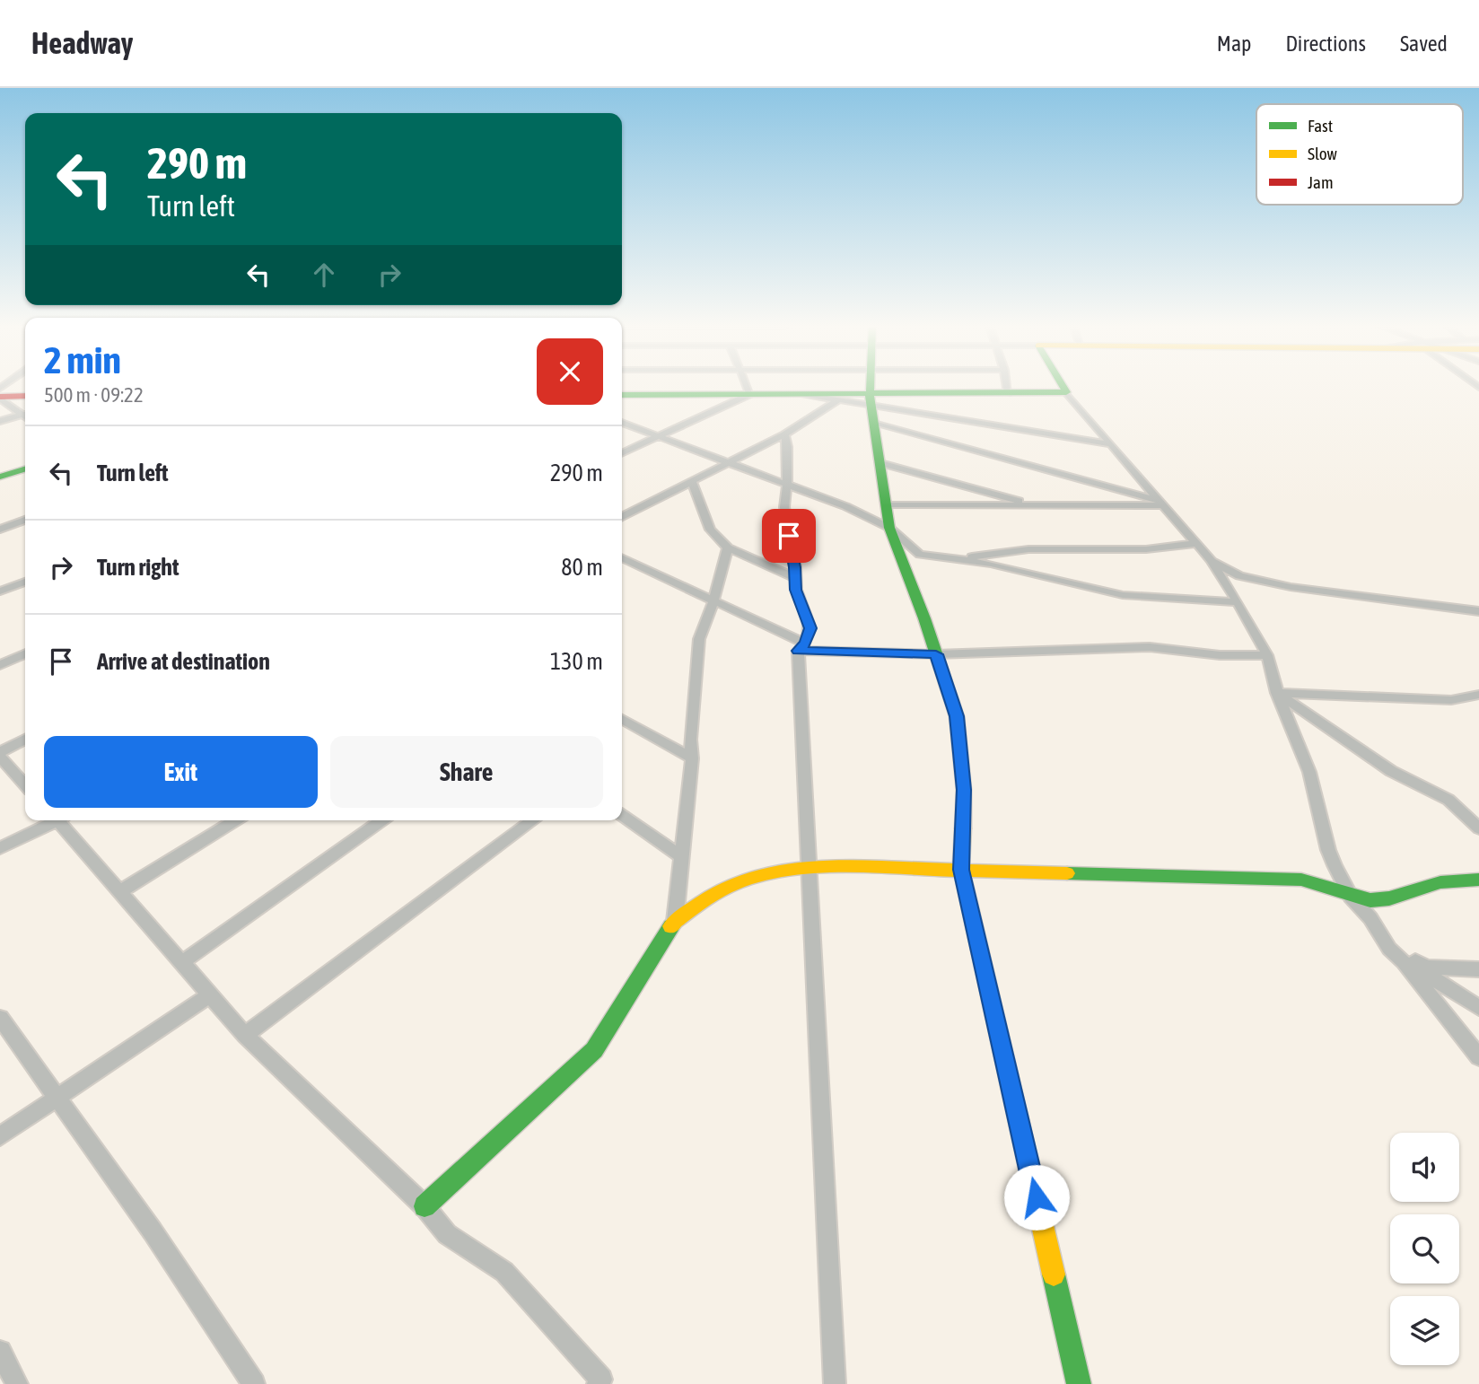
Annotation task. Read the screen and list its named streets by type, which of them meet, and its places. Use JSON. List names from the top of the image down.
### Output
{
  "legend": ["Fast", "Slow", "Jam"],
  "page": {
    "header": "Headway",
    "nav": ["Map", "Directions", "Saved"],
    "turn": ["290 m", "Turn left"],
    "heading": ["2 min", "500 m · 09:22"],
    "list": [
      {
        "name": "Turn left",
        "value": "290 m"
      },
      {
        "name": "Turn right",
        "value": "80 m"
      },
      {
        "name": "Arrive at destination",
        "value": "130 m"
      }
    ],
    "buttons": ["Exit", "Share"]
  }
}
